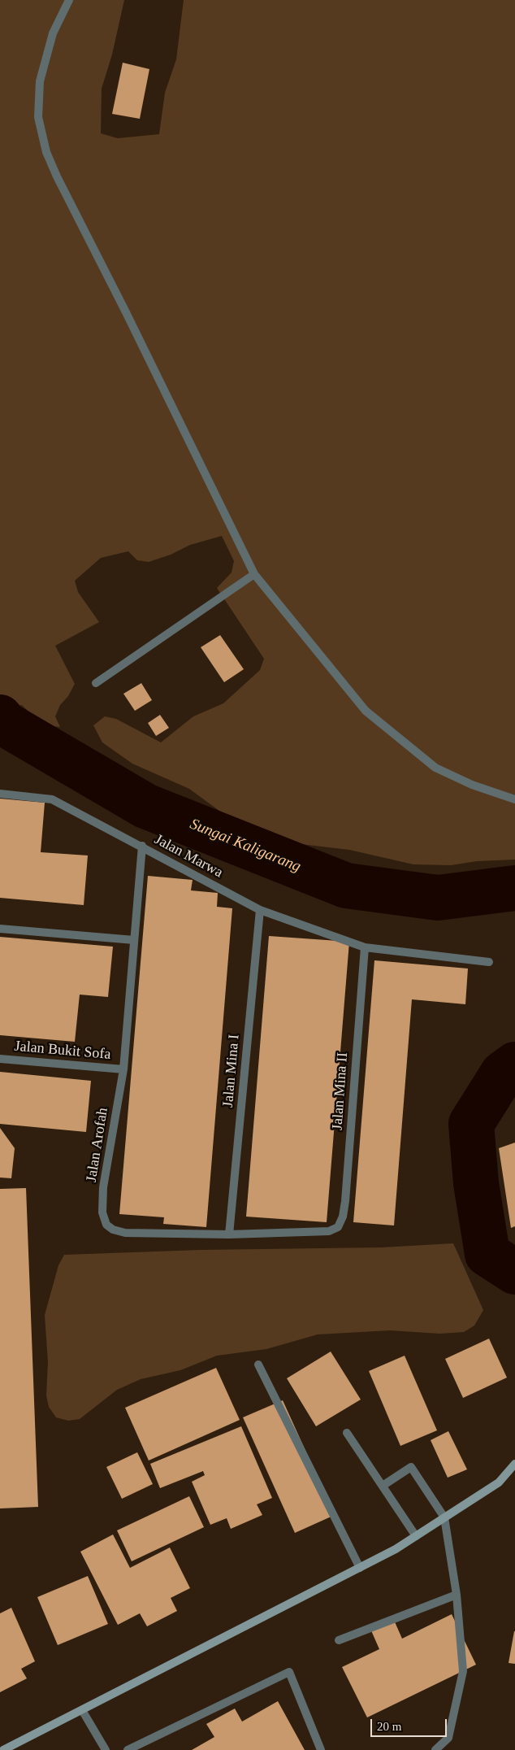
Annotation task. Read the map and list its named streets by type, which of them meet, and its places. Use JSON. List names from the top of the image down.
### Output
{
  "streets": {
    "street": [
      "Jalan Marwa",
      "Jalan Bukit Sofa",
      "Jalan Mina I",
      "Jalan Mina II",
      "Jalan Arofah"
    ]
  },
  "crossings": [
    ["Jalan Marwa", "Jalan Mina I"],
    ["Jalan Marwa", "Jalan Mina II"],
    ["Jalan Marwa", "Jalan Arofah"],
    ["Jalan Bukit Sofa", "Jalan Arofah"],
    ["Jalan Mina I", "Jalan Arofah"],
    ["Jalan Mina II", "Jalan Arofah"]
  ],
  "water": ["Sungai Kaligarang"],
  "scale_bar": "20 m"
}
